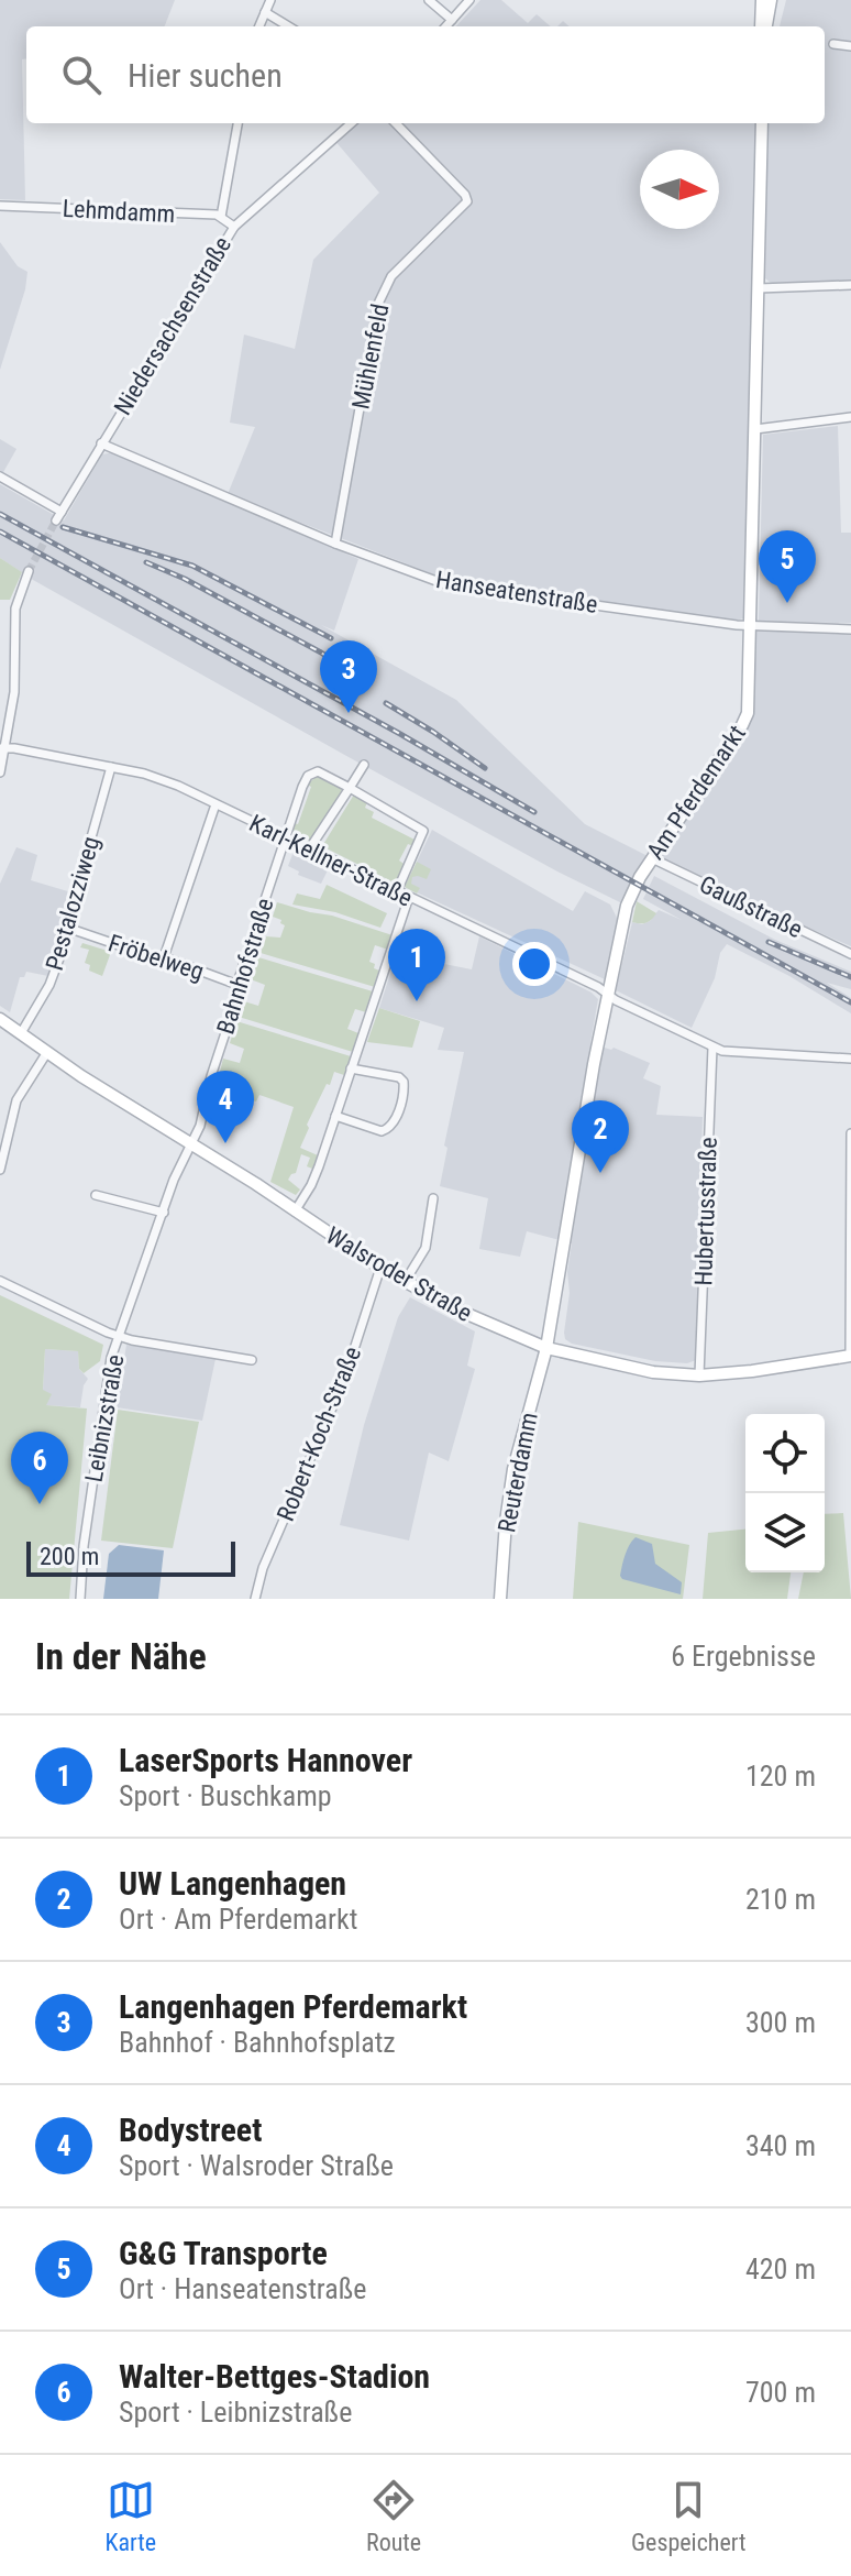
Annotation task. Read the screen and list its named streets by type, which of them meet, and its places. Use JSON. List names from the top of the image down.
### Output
{
  "streets": {
    "street": [
      "Lehmdamm",
      "Niedersachsenstraße",
      "Mühlenfeld",
      "Hanseatenstraße",
      "Am Pferdemarkt",
      "Karl-Kellner-Straße",
      "Pestalozziweg",
      "Gaußstraße",
      "Fröbelweg",
      "Bahnhofstraße",
      "Hubertusstraße",
      "Walsroder Straße",
      "Leibnizstraße",
      "Robert-Koch-Straße",
      "Reuterdamm"
    ]
  },
  "crossings": [
    ["Niedersachsenstraße", "Hanseatenstraße"],
    ["Mühlenfeld", "Hanseatenstraße"],
    ["Hanseatenstraße", "Am Pferdemarkt"],
    ["Am Pferdemarkt", "Karl-Kellner-Straße"],
    ["Am Pferdemarkt", "Gaußstraße"],
    ["Am Pferdemarkt", "Walsroder Straße"],
    ["Am Pferdemarkt", "Reuterdamm"],
    ["Karl-Kellner-Straße", "Pestalozziweg"],
    ["Karl-Kellner-Straße", "Bahnhofstraße"],
    ["Karl-Kellner-Straße", "Hubertusstraße"],
    ["Pestalozziweg", "Fröbelweg"],
    ["Pestalozziweg", "Walsroder Straße"],
    ["Fröbelweg", "Bahnhofstraße"],
    ["Bahnhofstraße", "Walsroder Straße"],
    ["Bahnhofstraße", "Leibnizstraße"],
    ["Hubertusstraße", "Walsroder Straße"],
    ["Walsroder Straße", "Leibnizstraße"],
    ["Walsroder Straße", "Robert-Koch-Straße"],
    ["Walsroder Straße", "Reuterdamm"]
  ],
  "scale_bar": "200 m",
  "north": "right",
  "page": {
    "search": "Hier suchen",
    "pins": [
      "5",
      "3",
      "1",
      "4",
      "2",
      "6"
    ],
    "scale": "200 m",
    "heading": ["In der Nähe", "6 Ergebnisse"],
    "list": [
      {
        "mark": "1",
        "name": "LaserSports Hannover",
        "note": "Sport · Buschkamp",
        "value": "120 m"
      },
      {
        "mark": "2",
        "name": "UW Langenhagen",
        "note": "Ort · Am Pferdemarkt",
        "value": "210 m"
      },
      {
        "mark": "3",
        "name": "Langenhagen Pferdemarkt",
        "note": "Bahnhof · Bahnhofsplatz",
        "value": "300 m"
      },
      {
        "mark": "4",
        "name": "Bodystreet",
        "note": "Sport · Walsroder Straße",
        "value": "340 m"
      },
      {
        "mark": "5",
        "name": "G&G Transporte",
        "note": "Ort · Hanseatenstraße",
        "value": "420 m"
      },
      {
        "mark": "6",
        "name": "Walter-Bettges-Stadion",
        "note": "Sport · Leibnizstraße",
        "value": "700 m"
      }
    ],
    "nav": ["Karte", "Route", "Gespeichert"]
  }
}
